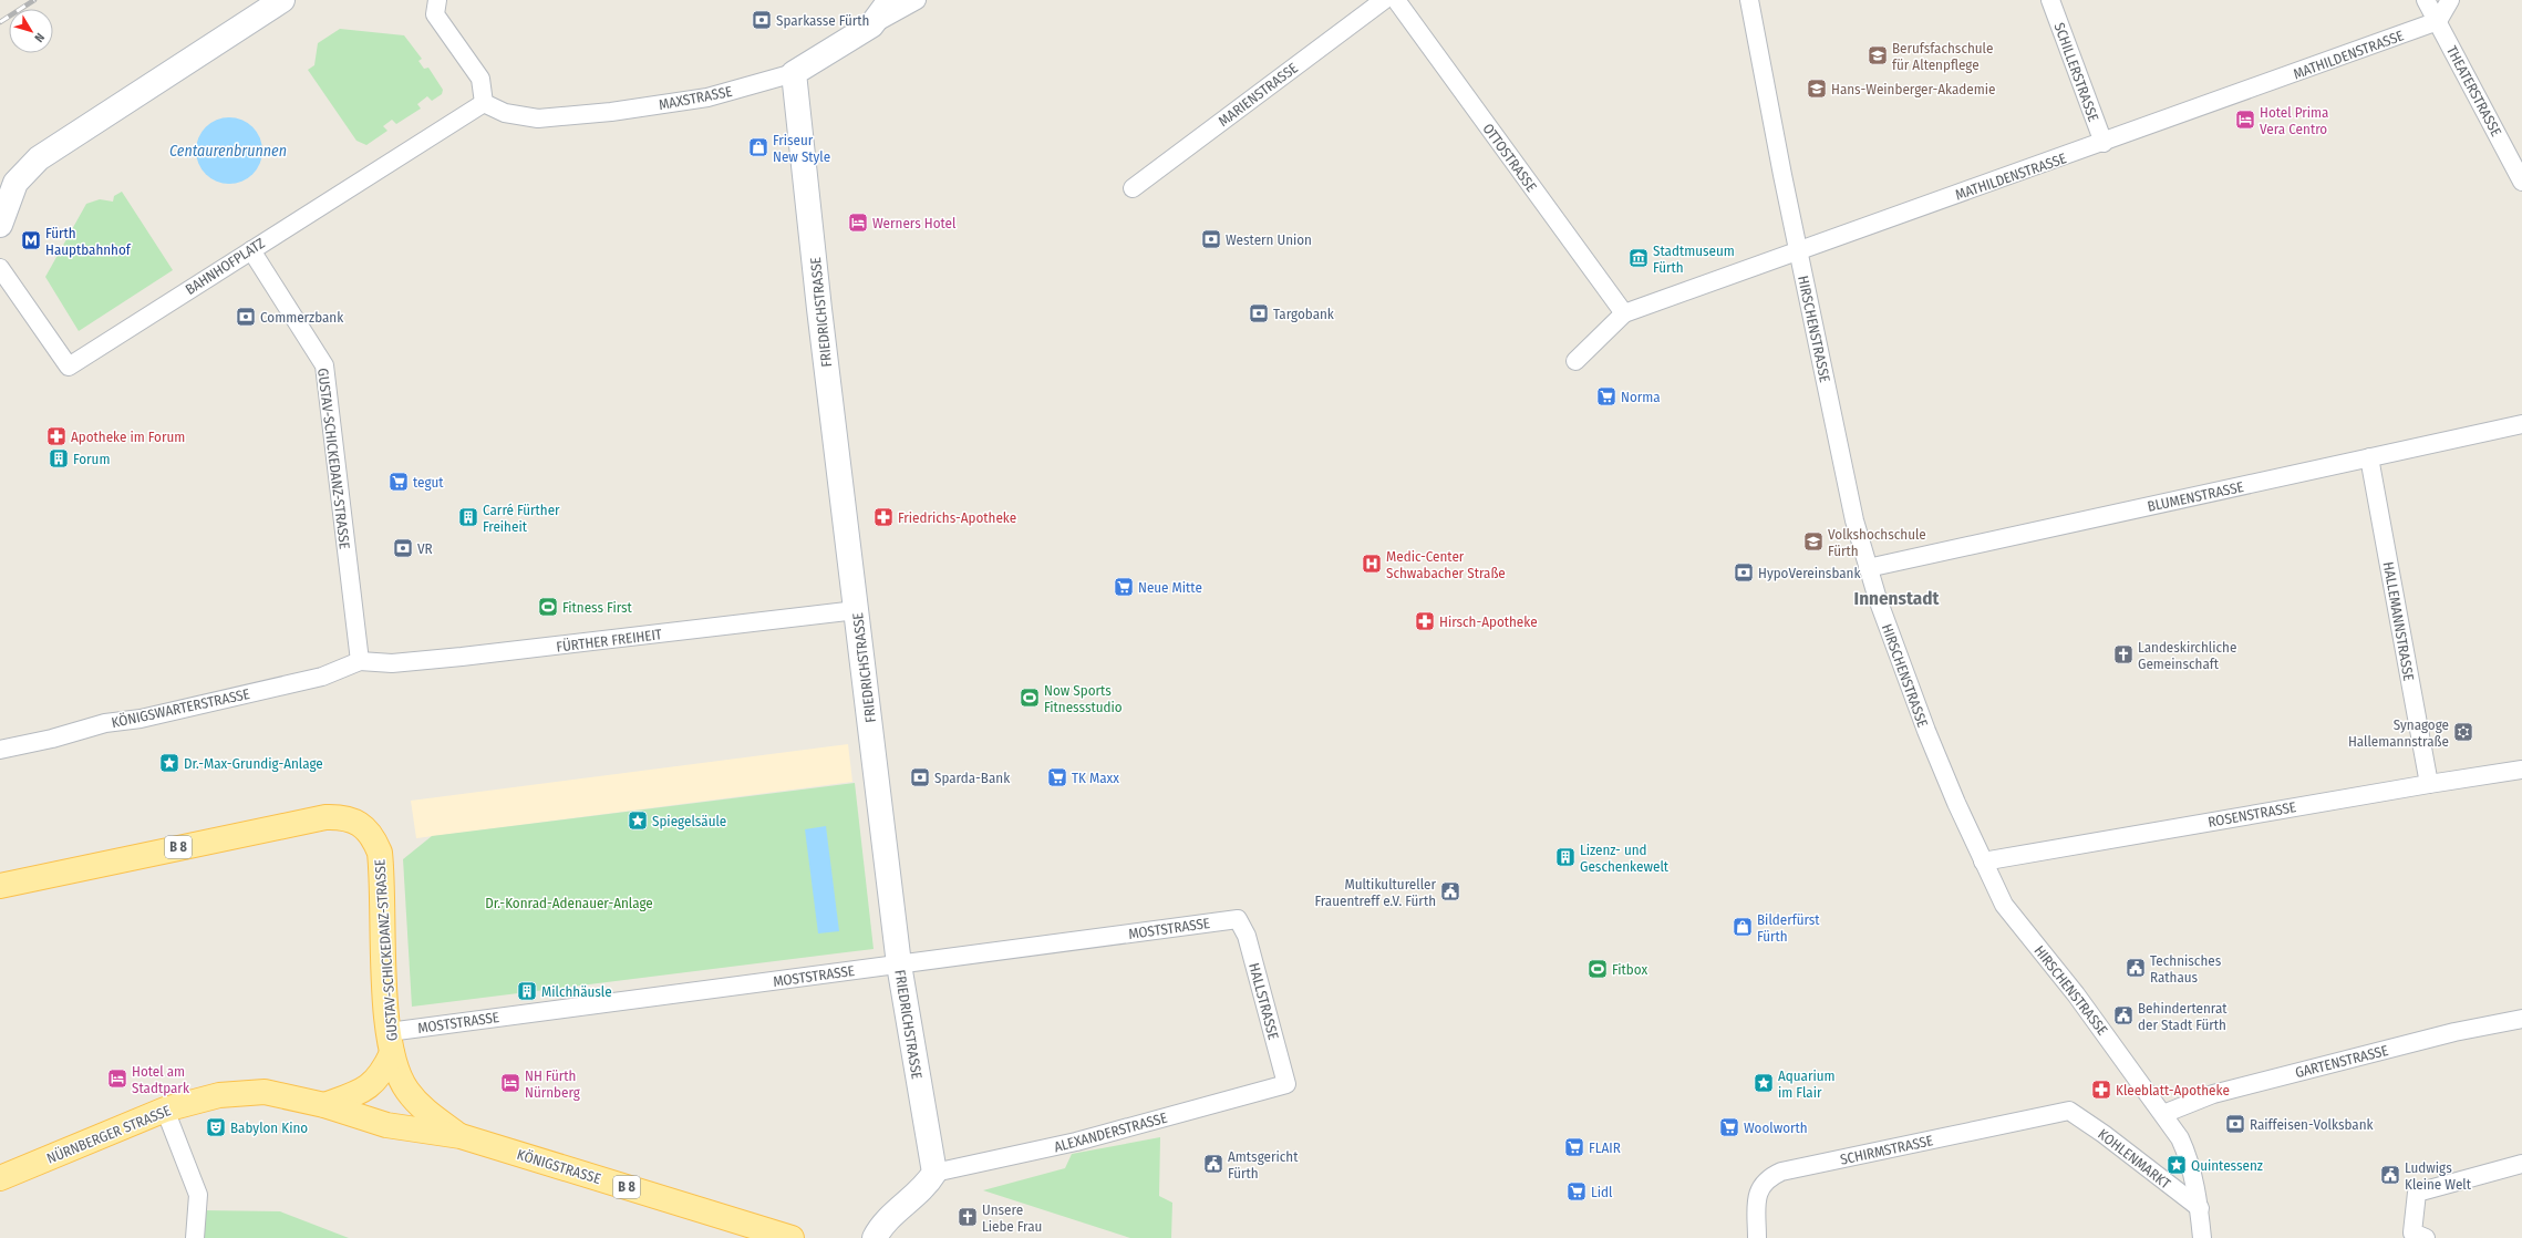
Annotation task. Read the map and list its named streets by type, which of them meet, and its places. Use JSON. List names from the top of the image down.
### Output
{
  "streets": {
    "main road": [
      "MAXSTRASSE",
      "FRIEDRICHSTRASSE",
      "GUSTAV-SCHICKEDANZ-STRASSE",
      "B 8",
      "NÜRNBERGER STRASSE",
      "KÖNIGSTRASSE"
    ],
    "street": [
      "MATHILDENSTRASSE",
      "SCHILLERSTRASSE",
      "THEATERSTRASSE",
      "MARIENSTRASSE",
      "OTTOSTRASSE",
      "BAHNHOFPLATZ",
      "HIRSCHENSTRASSE",
      "BLUMENSTRASSE",
      "HALLEMANNSTRASSE",
      "FÜRTHER FREIHEIT",
      "KÖNIGSWARTERSTRASSE",
      "ROSENSTRASSE",
      "MOSTSTRASSE",
      "HALLSTRASSE",
      "GARTENSTRASSE",
      "ALEXANDERSTRASSE",
      "SCHIRMSTRASSE",
      "KOHLENMARKT"
    ]
  },
  "crossings": [
    ["MATHILDENSTRASSE", "SCHILLERSTRASSE"],
    ["MATHILDENSTRASSE", "THEATERSTRASSE"],
    ["MATHILDENSTRASSE", "OTTOSTRASSE"],
    ["MATHILDENSTRASSE", "HIRSCHENSTRASSE"],
    ["MAXSTRASSE", "BAHNHOFPLATZ"],
    ["MAXSTRASSE", "FRIEDRICHSTRASSE"],
    ["BAHNHOFPLATZ", "GUSTAV-SCHICKEDANZ-STRASSE"],
    ["FRIEDRICHSTRASSE", "FÜRTHER FREIHEIT"],
    ["FRIEDRICHSTRASSE", "MOSTSTRASSE"],
    ["FRIEDRICHSTRASSE", "ALEXANDERSTRASSE"],
    ["HIRSCHENSTRASSE", "BLUMENSTRASSE"],
    ["HIRSCHENSTRASSE", "ROSENSTRASSE"],
    ["HIRSCHENSTRASSE", "GARTENSTRASSE"],
    ["HIRSCHENSTRASSE", "KOHLENMARKT"],
    ["GUSTAV-SCHICKEDANZ-STRASSE", "FÜRTHER FREIHEIT"],
    ["GUSTAV-SCHICKEDANZ-STRASSE", "KÖNIGSWARTERSTRASSE"],
    ["GUSTAV-SCHICKEDANZ-STRASSE", "MOSTSTRASSE"],
    ["GUSTAV-SCHICKEDANZ-STRASSE", "KÖNIGSTRASSE"],
    ["BLUMENSTRASSE", "HALLEMANNSTRASSE"],
    ["HALLEMANNSTRASSE", "ROSENSTRASSE"],
    ["FÜRTHER FREIHEIT", "KÖNIGSWARTERSTRASSE"],
    ["MOSTSTRASSE", "HALLSTRASSE"],
    ["HALLSTRASSE", "ALEXANDERSTRASSE"],
    ["NÜRNBERGER STRASSE", "KÖNIGSTRASSE"],
    ["SCHIRMSTRASSE", "KOHLENMARKT"]
  ],
  "districts": ["Innenstadt"],
  "water": ["Centaurenbrunnen"],
  "parks": ["Dr.-Konrad-Adenauer-Anlage"],
  "places": {
    "bank": [
      "Sparkasse Fürth",
      "Western Union",
      "Targobank",
      "Commerzbank",
      "VR",
      "HypoVereinsbank",
      "Sparda-Bank",
      "Raiffeisen-Volksbank"
    ],
    "school or university": ["Berufsfachschule für Altenpflege", "Hans-Weinberger-Akademie", "Volkshochschule Fürth"],
    "hotel": [
      "Hotel Prima Vera Centro",
      "Werners Hotel",
      "Hotel am Stadtpark",
      "NH Fürth Nürnberg"
    ],
    "shop": ["Friseur New Style", "Bilderfürst Fürth"],
    "metro station": ["Fürth Hauptbahnhof"],
    "museum": ["Stadtmuseum Fürth"],
    "supermarket": [
      "Norma",
      "tegut",
      "Neue Mitte",
      "TK Maxx",
      "Woolworth",
      "FLAIR",
      "Lidl"
    ],
    "pharmacy": [
      "Apotheke im Forum",
      "Friedrichs-Apotheke",
      "Hirsch-Apotheke",
      "Kleeblatt-Apotheke"
    ],
    "building": [
      "Forum",
      "Carré Fürther Freiheit",
      "Lizenz- und Geschenkewelt",
      "Milchhäusle"
    ],
    "hospital": ["Medic-Center Schwabacher Straße"],
    "sports": ["Fitness First", "Now Sports Fitnessstudio", "Fitbox"],
    "church": ["Landeskirchliche Gemeinschaft", "Unsere Liebe Frau"],
    "synagogue": ["Synagoge Hallemannstraße"],
    "place": [
      "Dr.-Max-Grundig-Anlage",
      "Spiegelsäule",
      "Aquarium im Flair",
      "Quintessenz"
    ],
    "public building": [
      "Multikultureller Frauentreff e.V. Fürth",
      "Technisches Rathaus",
      "Behindertenrat der Stadt Fürth",
      "Amtsgericht Fürth",
      "Ludwigs Kleine Welt"
    ],
    "theatre": ["Babylon Kino"]
  },
  "north": "bottom right"
}
